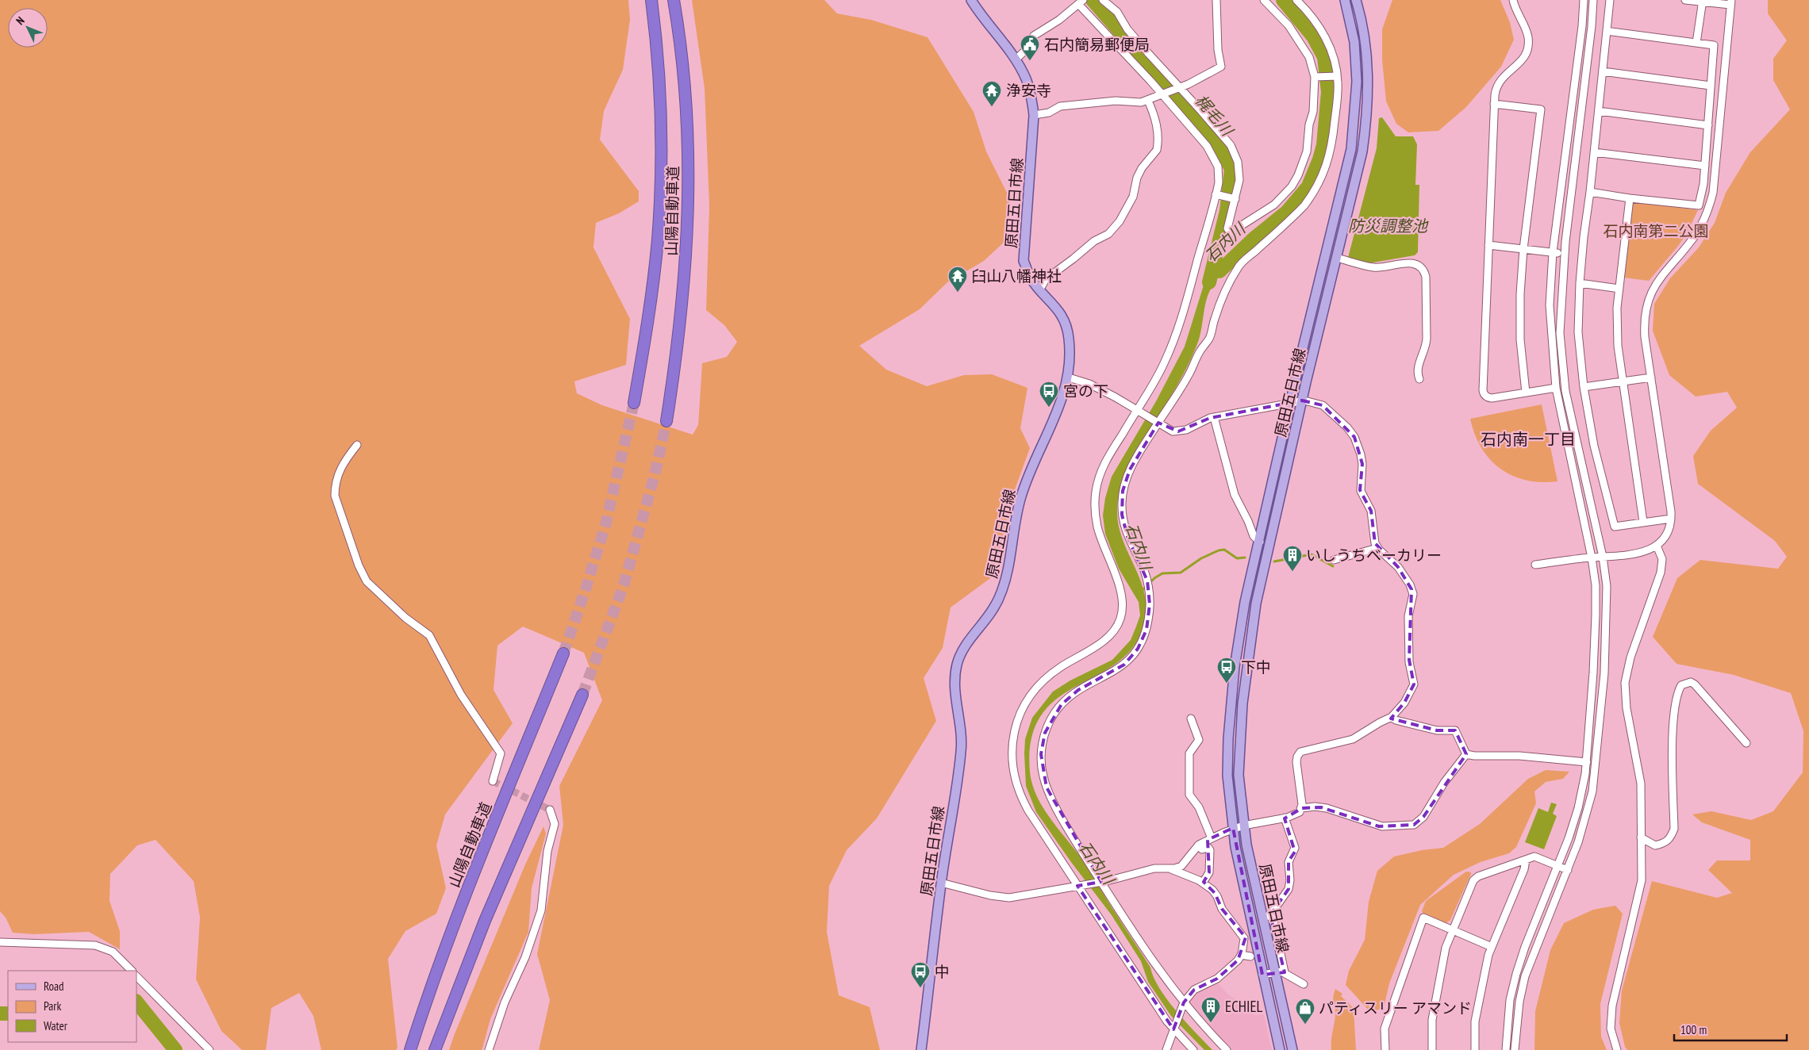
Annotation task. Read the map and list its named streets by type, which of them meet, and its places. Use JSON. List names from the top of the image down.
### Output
{
  "streets": {
    "highway": ["山陽自動車道"],
    "main road": ["原田五日市線"]
  },
  "districts": ["石内南一丁目"],
  "water": ["梶毛川", "防災調整池", "石内川"],
  "parks": ["石内南第二公園"],
  "places": {
    "public building": ["石内簡易郵便局"],
    "temple": ["浄安寺", "臼山八幡神社"],
    "bus stop": ["宮の下", "下中", "中"],
    "building": ["いしうちベーカリー", "ECHIEL"],
    "shop": ["パティスリー アマンド"]
  },
  "legend": ["Road", "Park", "Water"],
  "scale_bar": "100 m",
  "north": "top left"
}
